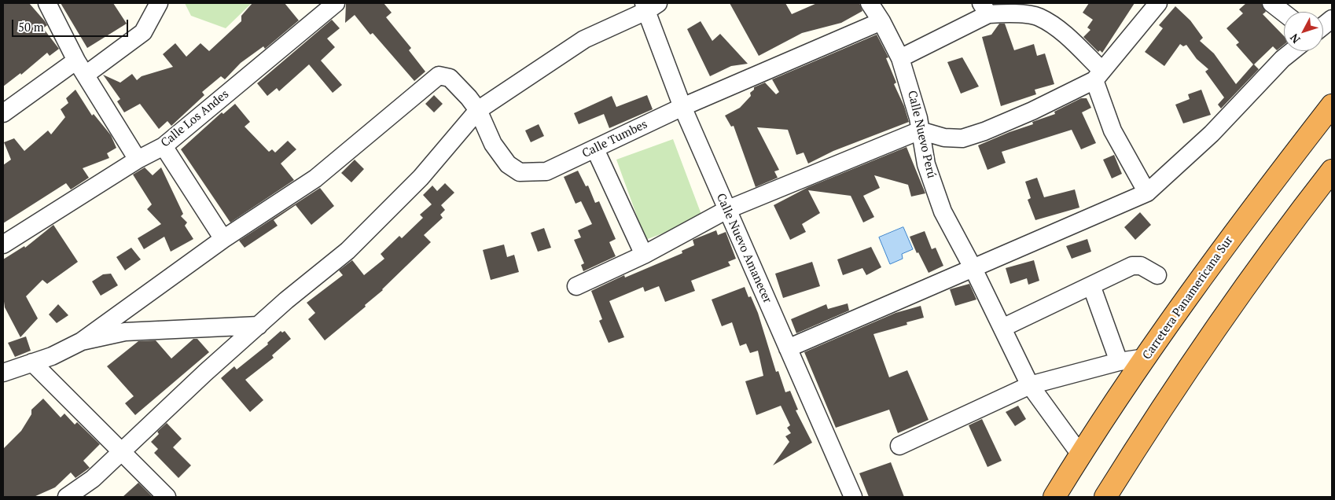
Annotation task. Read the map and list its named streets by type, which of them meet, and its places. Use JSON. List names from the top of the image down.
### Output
{
  "streets": {
    "highway": ["Carretera Panamericana Sur"],
    "street": [
      "Calle Los Andes",
      "Calle Nuevo Perú",
      "Calle Tumbes",
      "Calle Nuevo Amanecer"
    ]
  },
  "crossings": [
    ["Calle Nuevo Perú", "Calle Tumbes"],
    ["Calle Nuevo Perú", "Carretera Panamericana Sur"],
    ["Calle Tumbes", "Calle Nuevo Amanecer"]
  ],
  "scale_bar": "50 m",
  "north": "bottom left"
}
